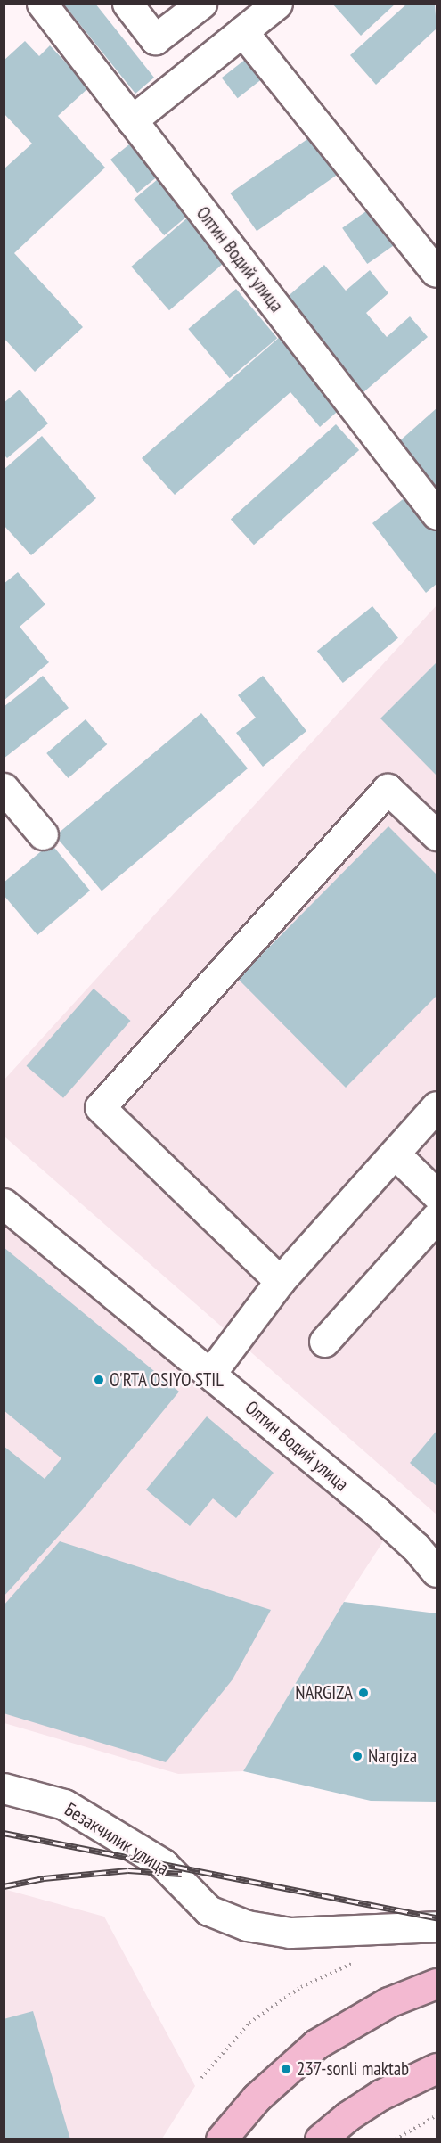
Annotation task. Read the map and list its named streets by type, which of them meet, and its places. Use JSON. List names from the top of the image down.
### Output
{
  "streets": {
    "street": ["Олтин Водий улица", "Безакчилик улица"]
  },
  "places": [
    "O'RTA OSIYO STIL",
    "NARGIZA",
    "Nargiza",
    "237-sonli maktab"
  ]
}
